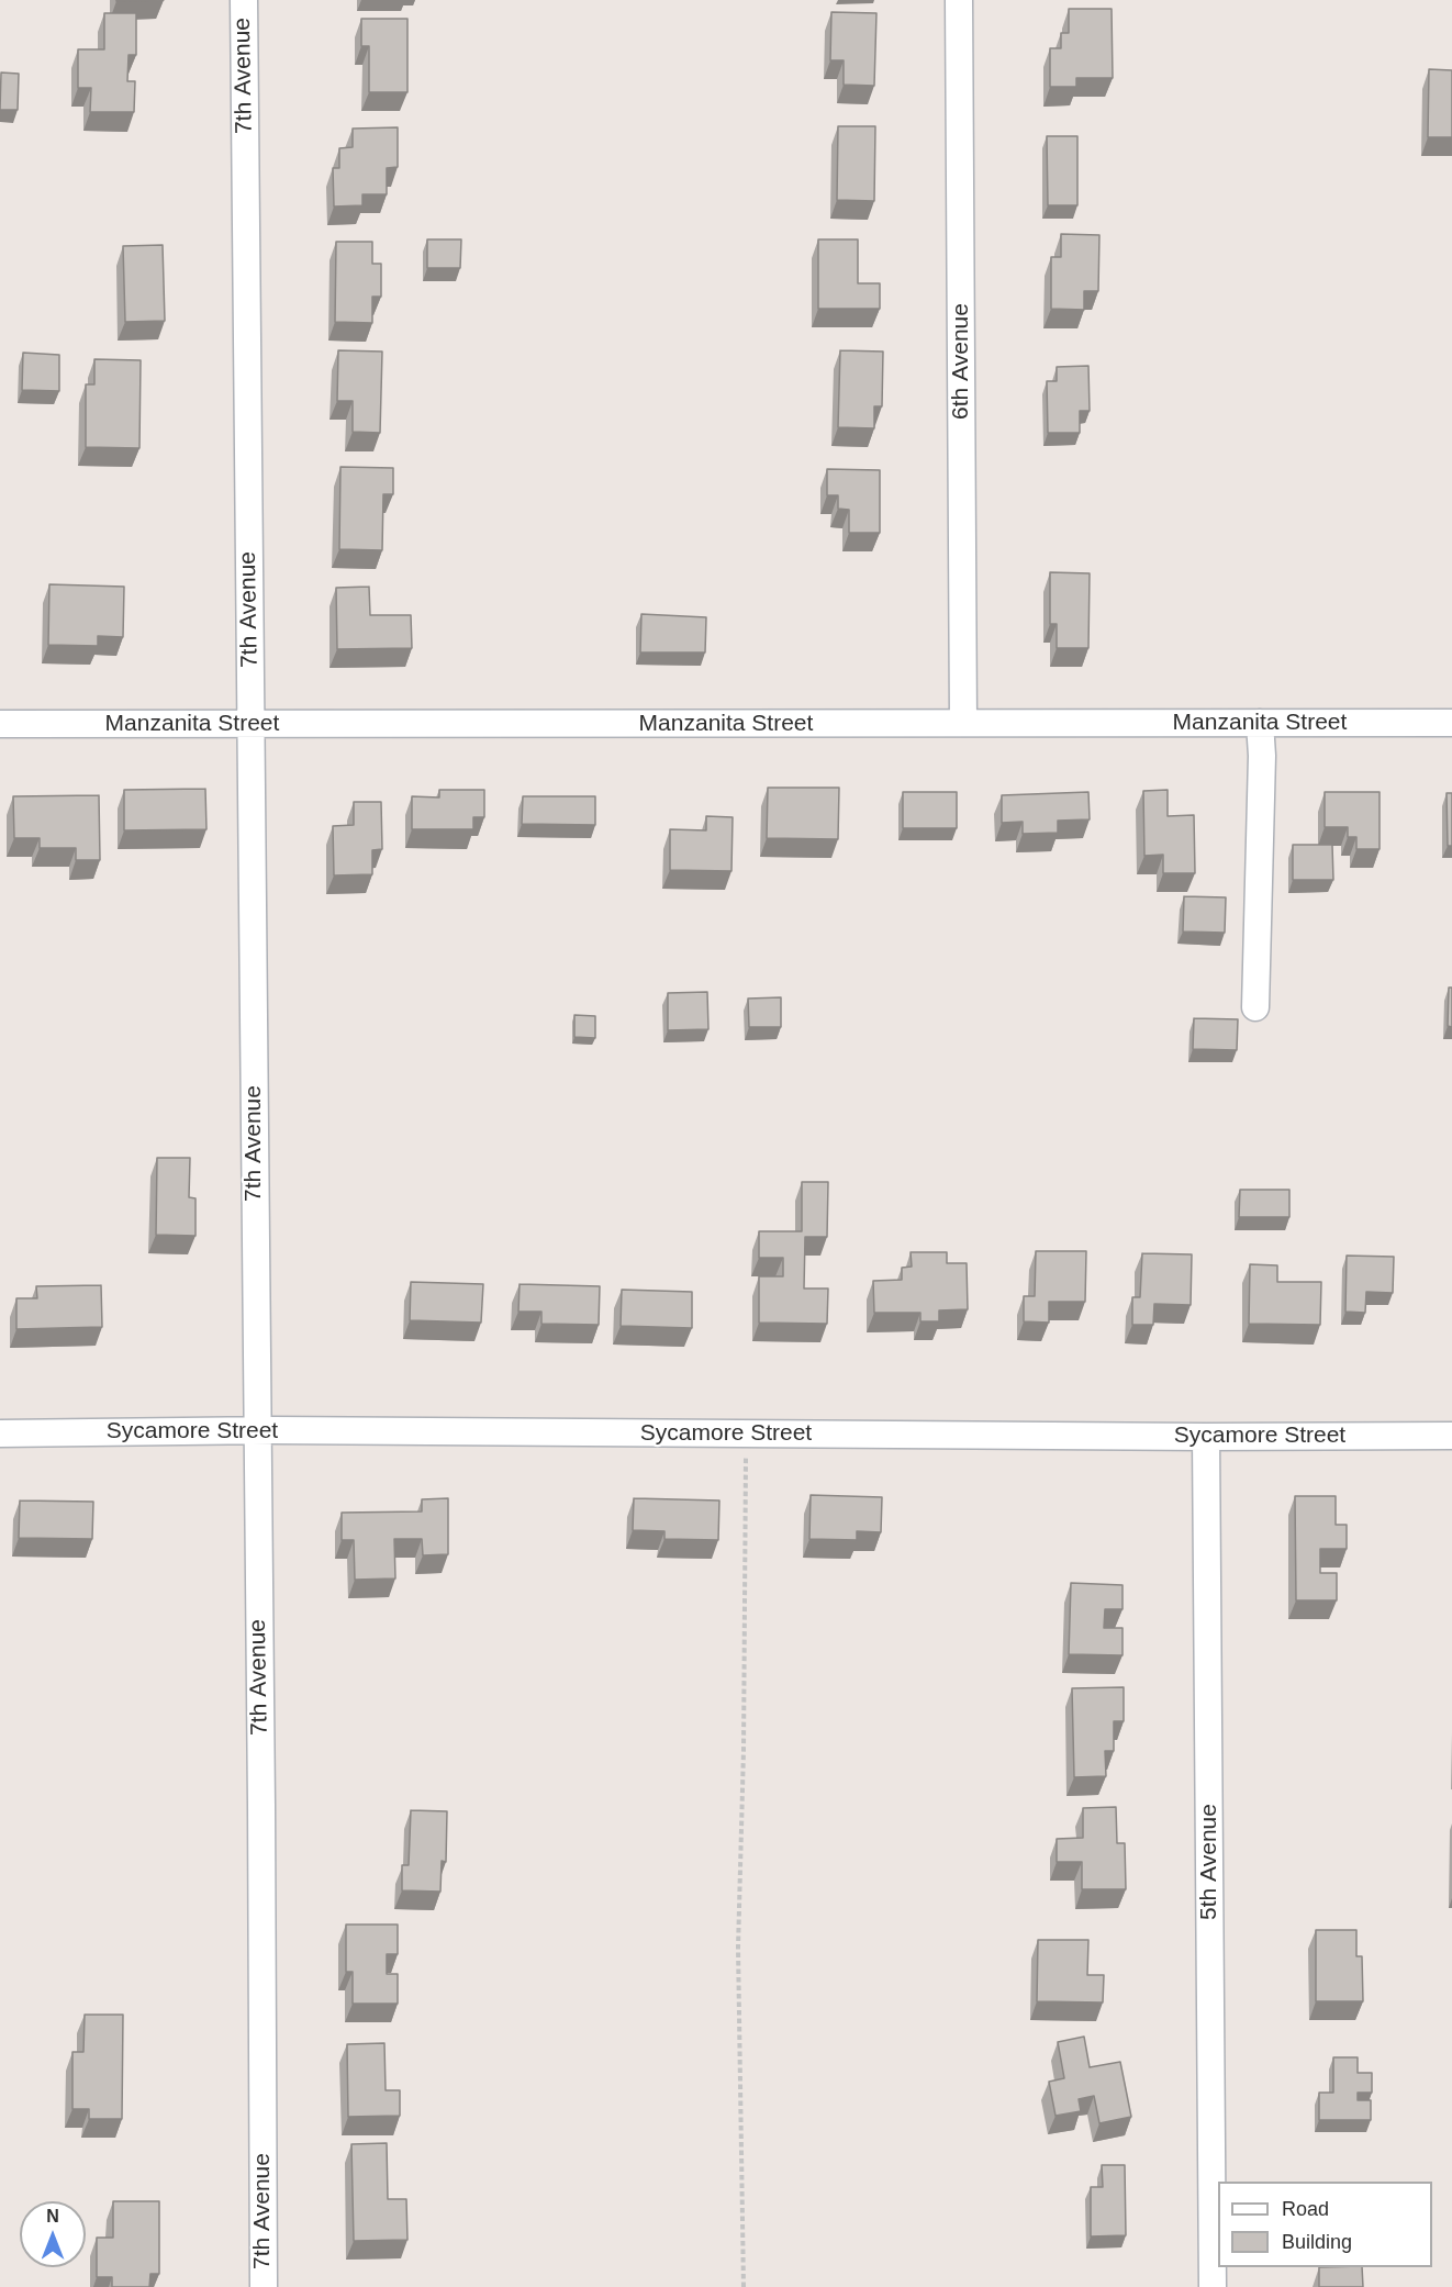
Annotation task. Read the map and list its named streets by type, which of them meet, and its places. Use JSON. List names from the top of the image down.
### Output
{
  "streets": {
    "street": [
      "7th Avenue",
      "6th Avenue",
      "Manzanita Street",
      "Sycamore Street",
      "5th Avenue"
    ]
  },
  "crossings": [
    ["7th Avenue", "Manzanita Street"],
    ["7th Avenue", "Sycamore Street"],
    ["6th Avenue", "Manzanita Street"],
    ["Sycamore Street", "5th Avenue"]
  ],
  "legend": ["Road", "Building"],
  "north": "top"
}
